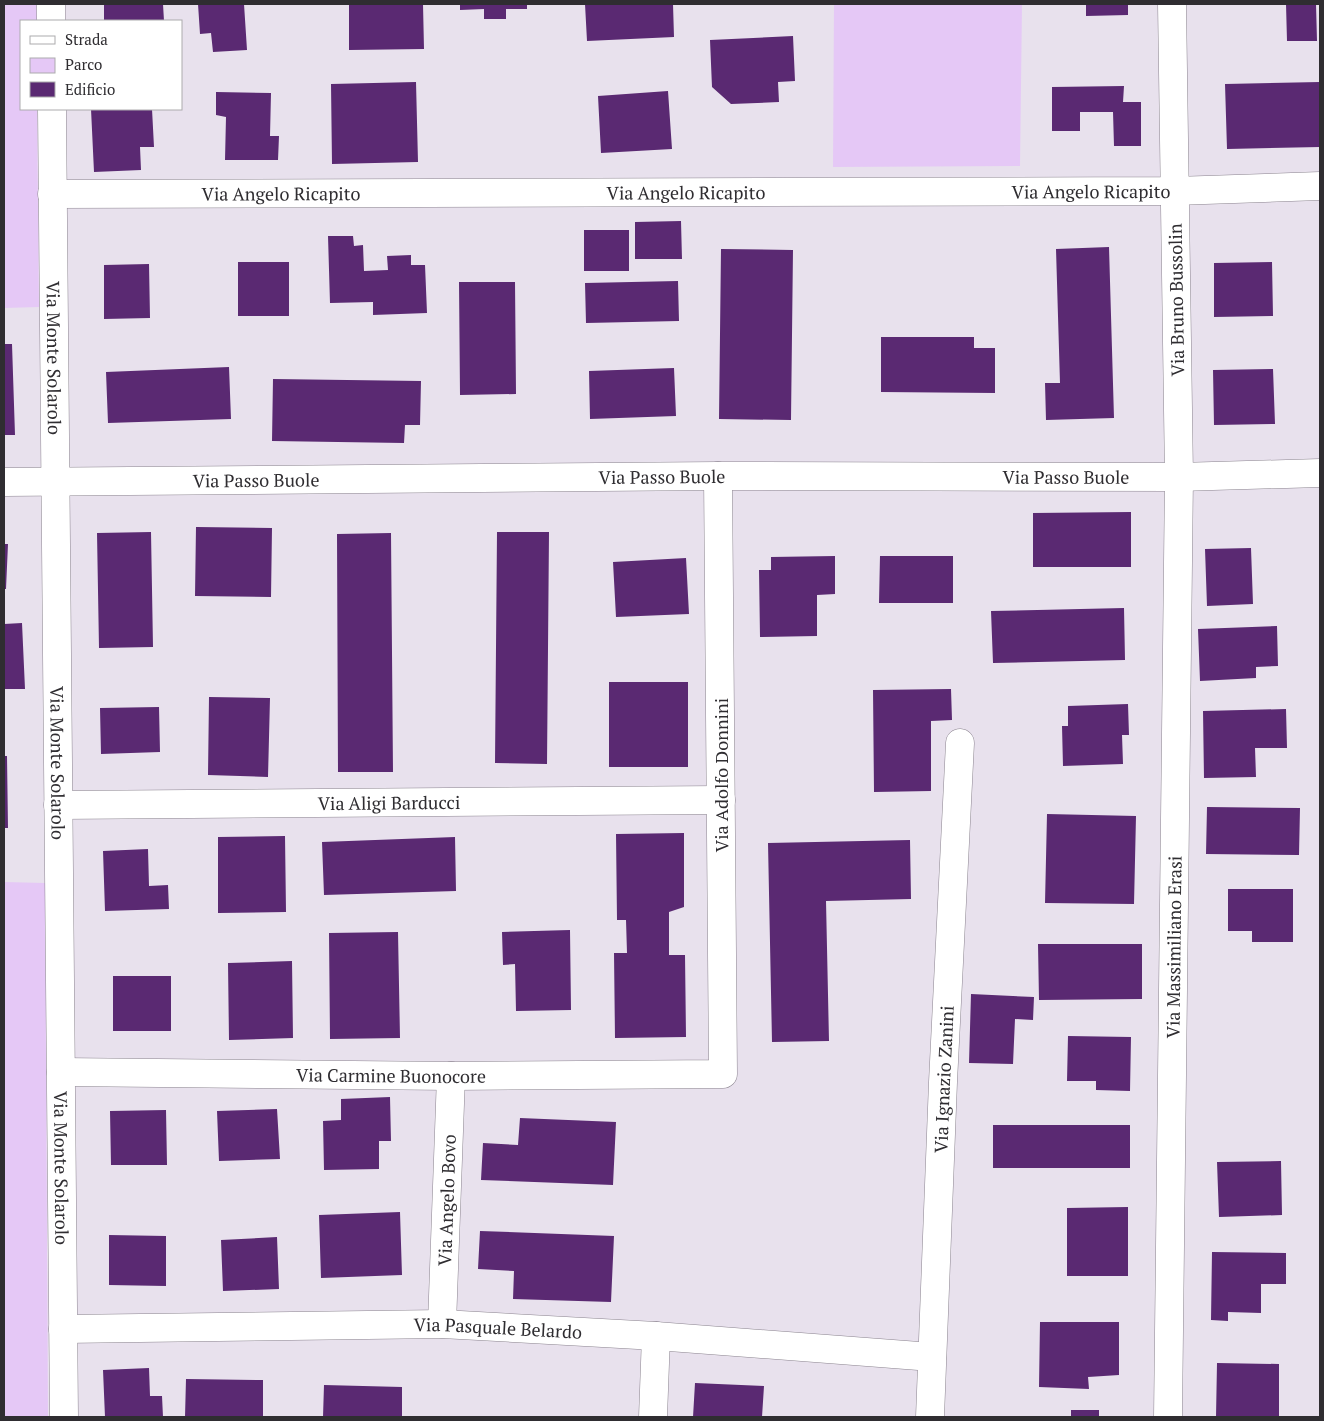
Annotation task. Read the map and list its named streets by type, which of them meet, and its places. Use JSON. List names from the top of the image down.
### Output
{
  "streets": {
    "street": [
      "Via Angelo Ricapito",
      "Via Bruno Bussolin",
      "Via Monte Solarolo",
      "Via Passo Buole",
      "Via Adolfo Donnini",
      "Via Aligi Barducci",
      "Via Massimiliano Erasi",
      "Via Carmine Buonocore",
      "Via Ignazio Zanini",
      "Via Angelo Bovo",
      "Via Pasquale Belardo"
    ]
  },
  "crossings": [
    ["Via Angelo Ricapito", "Via Bruno Bussolin"],
    ["Via Angelo Ricapito", "Via Monte Solarolo"],
    ["Via Bruno Bussolin", "Via Passo Buole"],
    ["Via Bruno Bussolin", "Via Massimiliano Erasi"],
    ["Via Monte Solarolo", "Via Passo Buole"],
    ["Via Monte Solarolo", "Via Aligi Barducci"],
    ["Via Monte Solarolo", "Via Carmine Buonocore"],
    ["Via Monte Solarolo", "Via Pasquale Belardo"],
    ["Via Passo Buole", "Via Adolfo Donnini"],
    ["Via Passo Buole", "Via Massimiliano Erasi"],
    ["Via Adolfo Donnini", "Via Aligi Barducci"],
    ["Via Adolfo Donnini", "Via Carmine Buonocore"],
    ["Via Carmine Buonocore", "Via Angelo Bovo"],
    ["Via Ignazio Zanini", "Via Pasquale Belardo"],
    ["Via Angelo Bovo", "Via Pasquale Belardo"]
  ],
  "legend": ["Strada", "Parco", "Edificio"]
}
